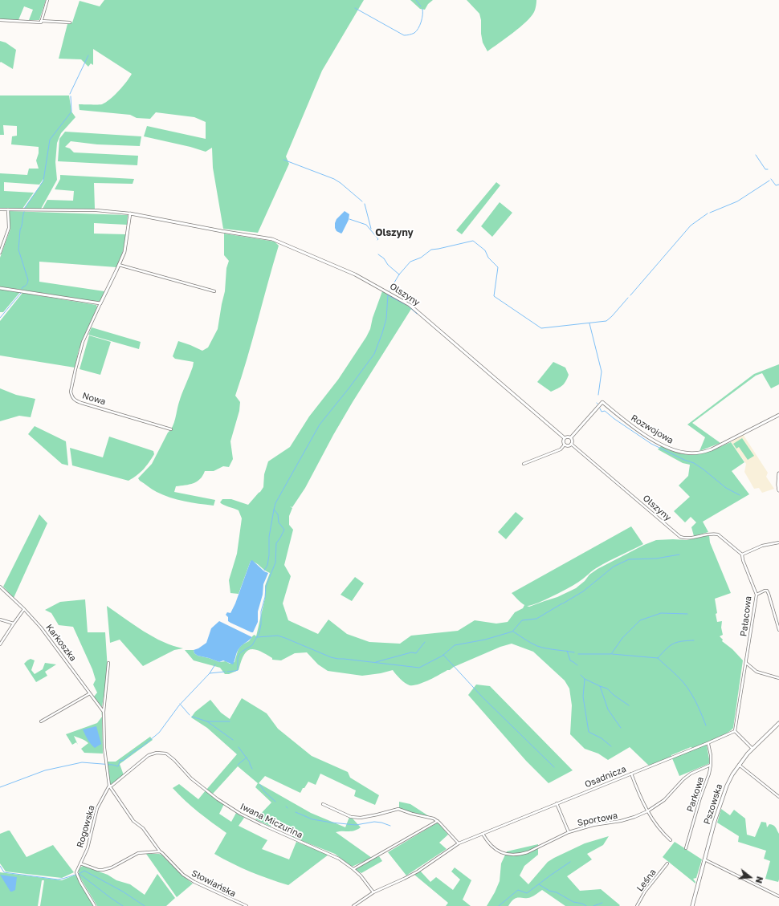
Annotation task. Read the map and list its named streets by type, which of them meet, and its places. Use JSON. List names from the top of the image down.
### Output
{
  "streets": {
    "main road": ["Pszowska"],
    "street": [
      "Olszyny",
      "Nowa",
      "Rozwojowa",
      "Pałacowa",
      "Karkoszka",
      "Osadnicza",
      "Parkowa",
      "Sportowa",
      "Iwana Miczurina",
      "Rogowska",
      "Leśna",
      "Słowiańska"
    ]
  },
  "crossings": [
    ["Olszyny", "Nowa"],
    ["Olszyny", "Rozwojowa"],
    ["Olszyny", "Pałacowa"],
    ["Pałacowa", "Osadnicza"],
    ["Osadnicza", "Parkowa"],
    ["Osadnicza", "Sportowa"],
    ["Parkowa", "Sportowa"],
    ["Iwana Miczurina", "Rogowska"]
  ],
  "districts": ["Olszyny"],
  "north": "right"
}
